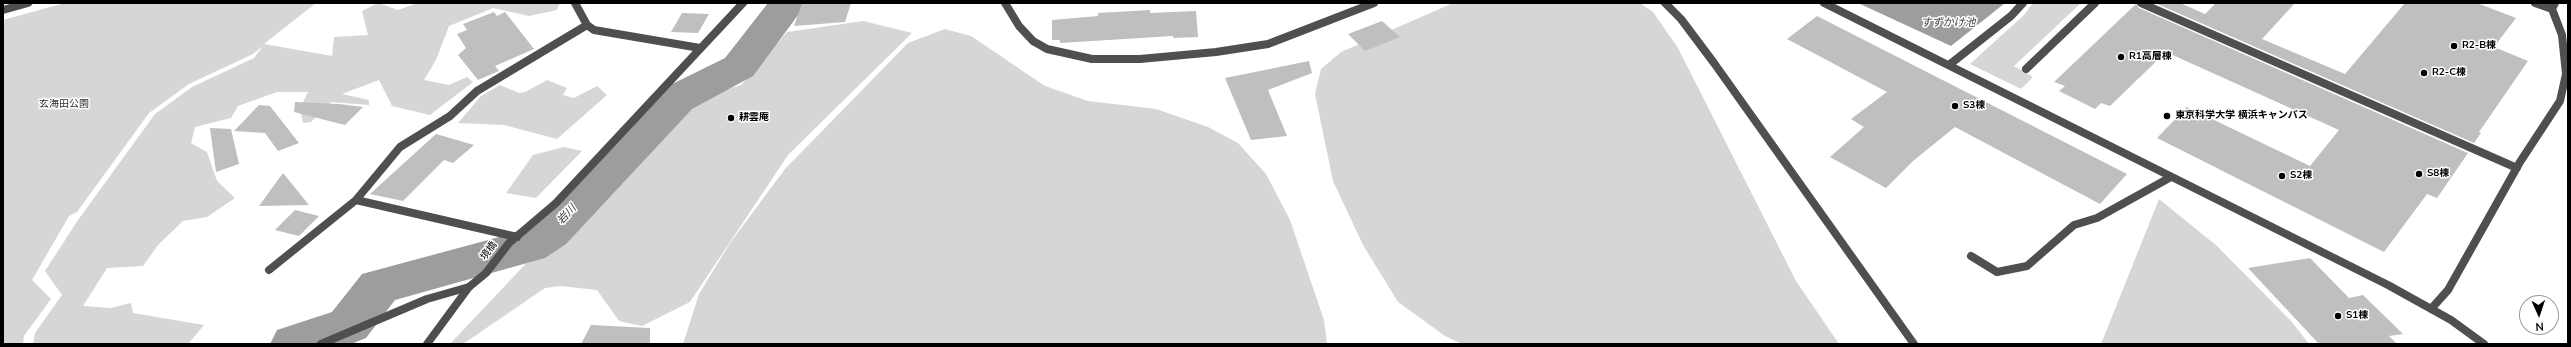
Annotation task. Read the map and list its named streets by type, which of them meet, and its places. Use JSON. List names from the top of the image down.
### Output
{
  "streets": {
    "street": ["境橋"]
  },
  "water": ["すずかけ池", "岩川"],
  "parks": ["玄海田公園"],
  "places": [
    "R2-B棟",
    "R1高層棟",
    "R2-C棟",
    "S3棟",
    "東京科学大学 横浜キャンパス",
    "耕雲庵",
    "S8棟",
    "S2棟",
    "S1棟"
  ],
  "north": "bottom"
}
